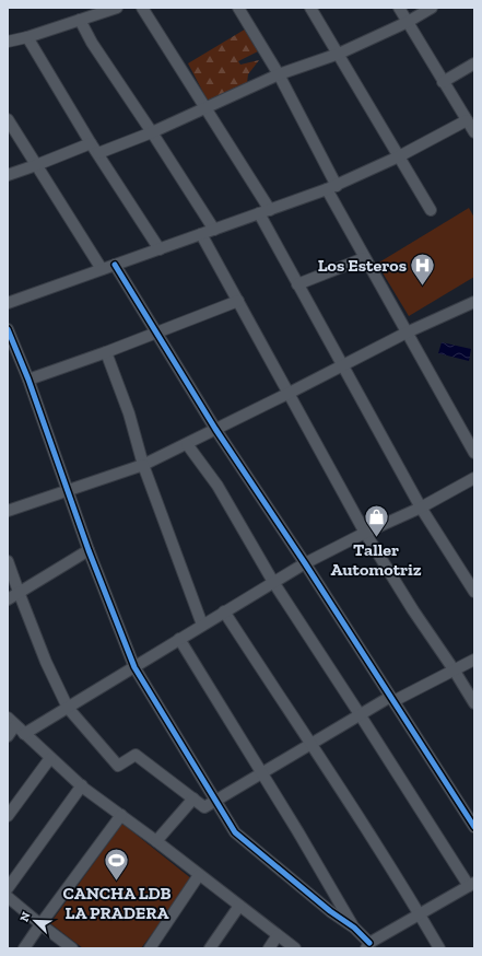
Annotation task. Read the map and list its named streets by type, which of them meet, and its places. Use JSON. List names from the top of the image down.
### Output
{
  "places": {
    "hospital": ["Los Esteros"],
    "shop": ["Taller Automotriz"],
    "sports": ["CANCHA LDB LA PRADERA"]
  },
  "north": "top left"
}
